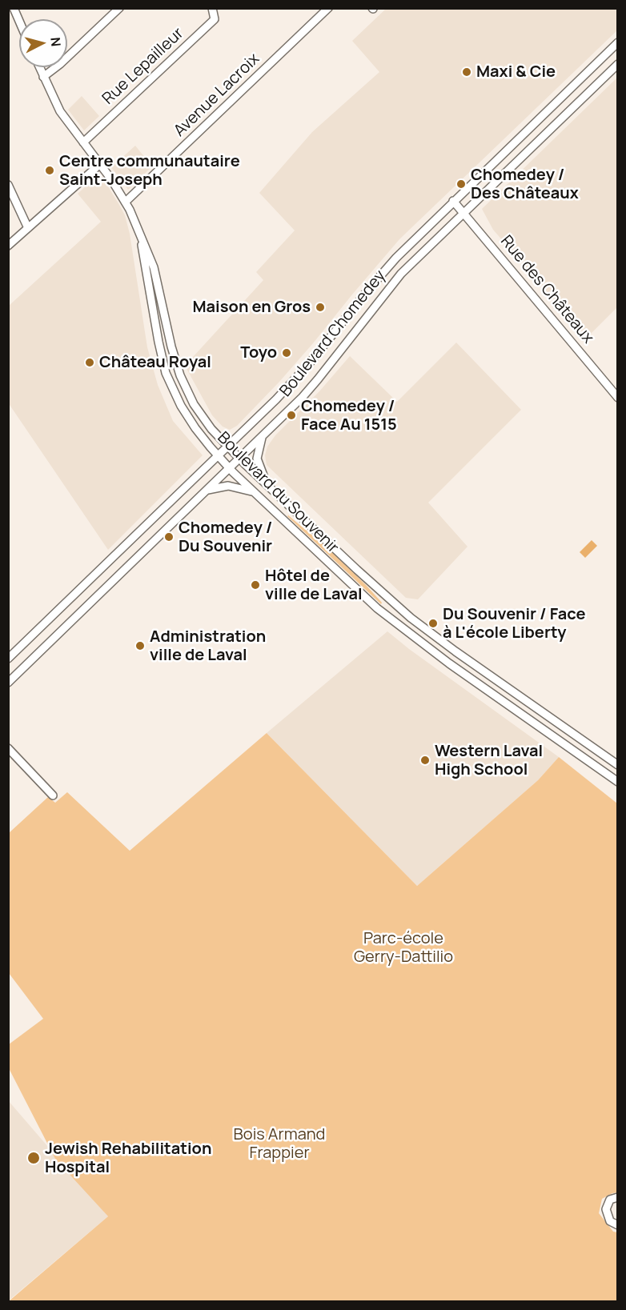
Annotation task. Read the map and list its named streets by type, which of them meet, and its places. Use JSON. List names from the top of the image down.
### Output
{
  "streets": {
    "street": [
      "Rue Lepailleur",
      "Avenue Lacroix",
      "Rue des Châteaux",
      "Boulevard Chomedey",
      "Boulevard du Souvenir"
    ]
  },
  "crossings": [
    ["Rue des Châteaux", "Boulevard Chomedey"],
    ["Boulevard Chomedey", "Boulevard du Souvenir"]
  ],
  "parks": ["Parc-école Gerry-Dattilio", "Bois Armand Frappier"],
  "places": [
    "Maxi & Cie",
    "Centre communautaire Saint-Joseph",
    "Chomedey / Des Châteaux",
    "Maison en Gros",
    "Toyo",
    "Château Royal",
    "Chomedey / Face Au 1515",
    "Chomedey / Du Souvenir",
    "Hôtel de ville de Laval",
    "Du Souvenir / Face à L'école Liberty",
    "Administration ville de Laval",
    "Western Laval High School",
    "Jewish Rehabilitation Hospital"
  ],
  "north": "right"
}
